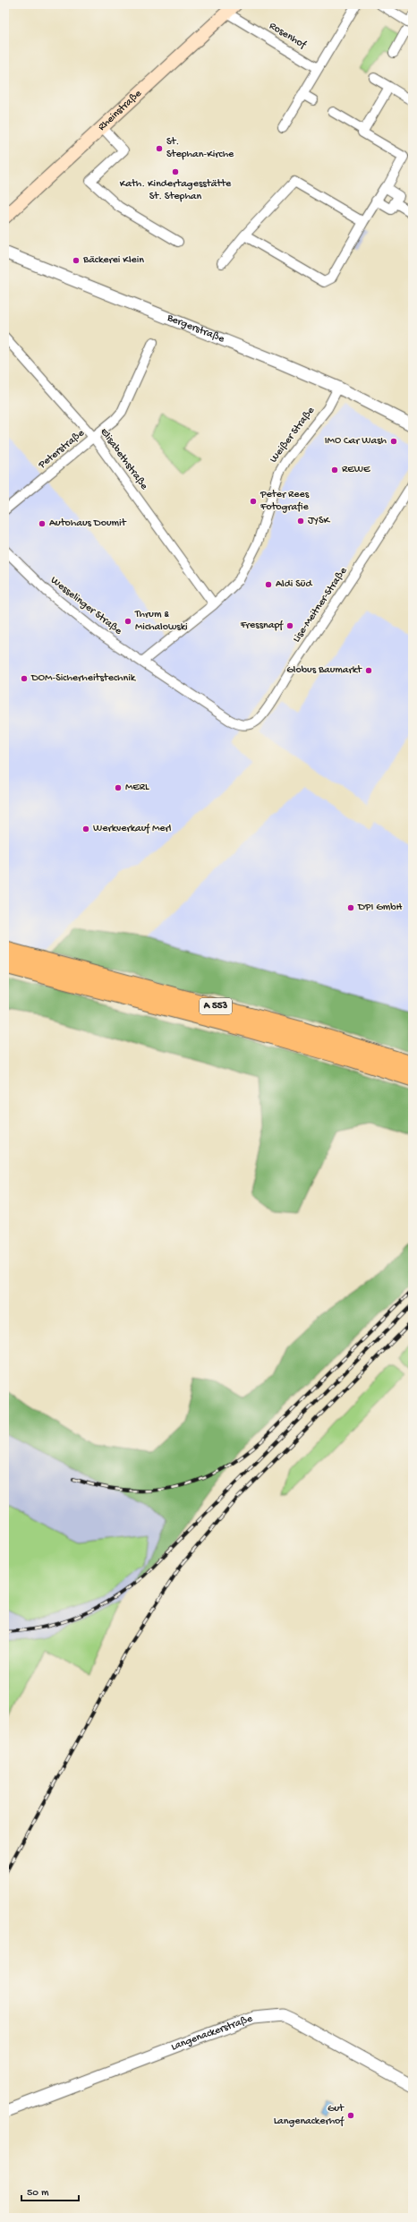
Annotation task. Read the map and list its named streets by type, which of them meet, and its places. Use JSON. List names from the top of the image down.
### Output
{
  "streets": {
    "highway": ["A 553"],
    "main road": ["Rheinstraße"],
    "street": [
      "Rosenhof",
      "Bergerstraße",
      "Weißer Straße",
      "Peterstraße",
      "Elisabethstraße",
      "Lise-Meitner-Straße",
      "Wesselinger Straße",
      "Langenackerstraße"
    ]
  },
  "crossings": [
    ["Rosenhof", "Rheinstraße"],
    ["Bergerstraße", "Weißer Straße"],
    ["Weißer Straße", "Elisabethstraße"],
    ["Weißer Straße", "Wesselinger Straße"],
    ["Peterstraße", "Elisabethstraße"],
    ["Lise-Meitner-Straße", "Wesselinger Straße"]
  ],
  "places": [
    "St. Stephan-Kirche",
    "Kath. Kindertagesstätte St. Stephan",
    "Bäckerei Klein",
    "IMO Car Wash",
    "REWE",
    "Peter Rees Fotografie",
    "JYSK",
    "Autohaus Doumit",
    "Aldi Süd",
    "Thrum & Michalowski",
    "Fressnapf",
    "Globus Baumarkt",
    "DOM-Sicherheitstechnik",
    "MERL",
    "Werkverkauf Merl",
    "DPI GmbH",
    "Gut Langenackerhof"
  ],
  "scale_bar": "50 m"
}
